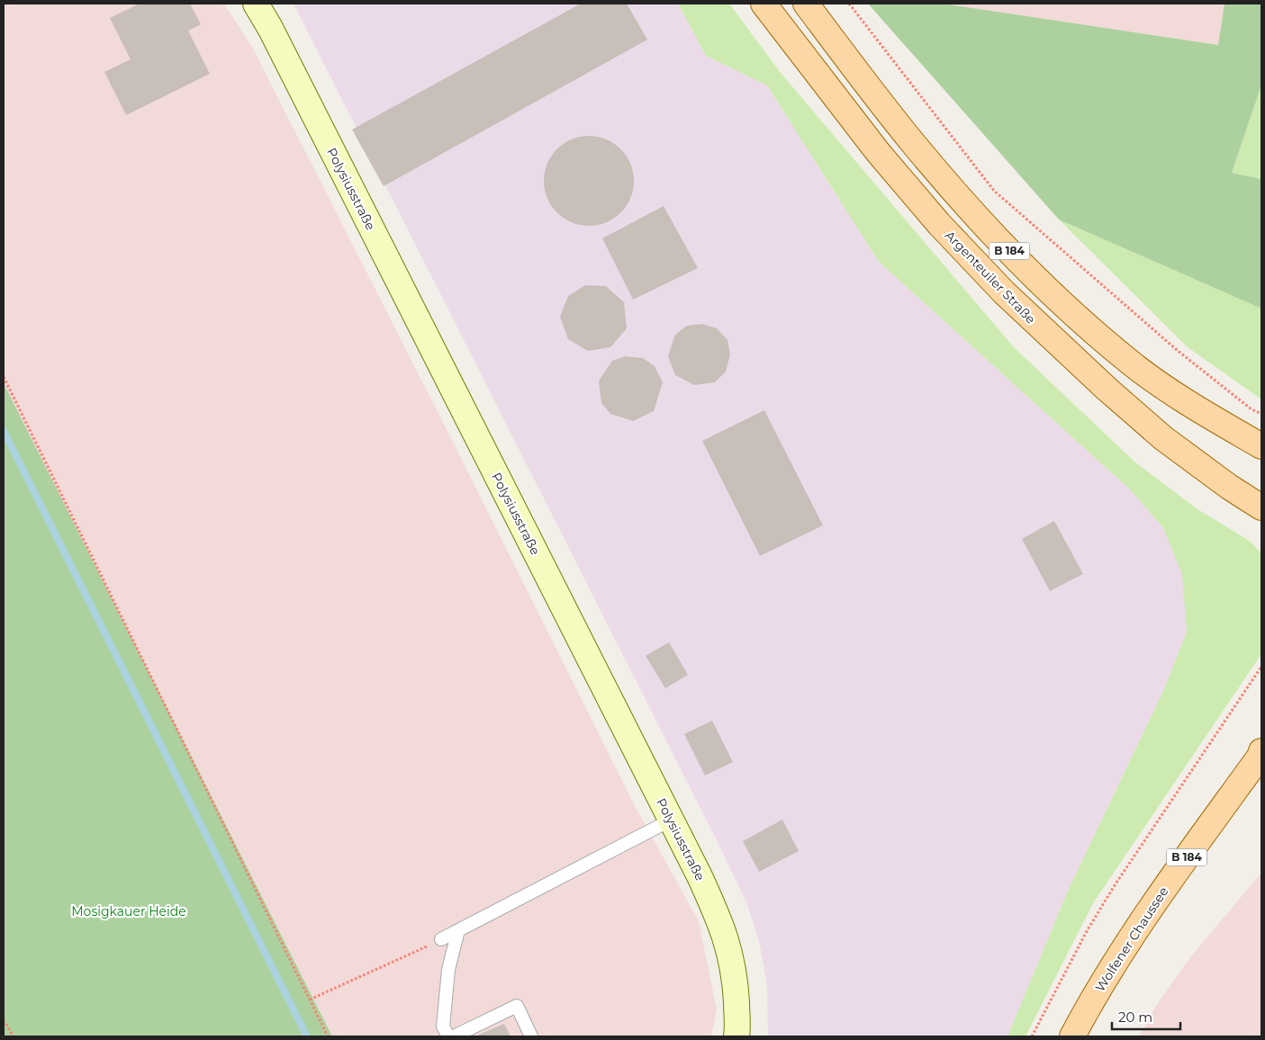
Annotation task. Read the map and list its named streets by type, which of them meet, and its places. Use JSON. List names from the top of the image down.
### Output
{
  "streets": {
    "main road": ["B 184", "Argenteuiler Straße", "Wolfener Chaussee"],
    "street": ["Polysiusstraße"]
  },
  "parks": ["Mosigkauer Heide"],
  "scale_bar": "20 m"
}
